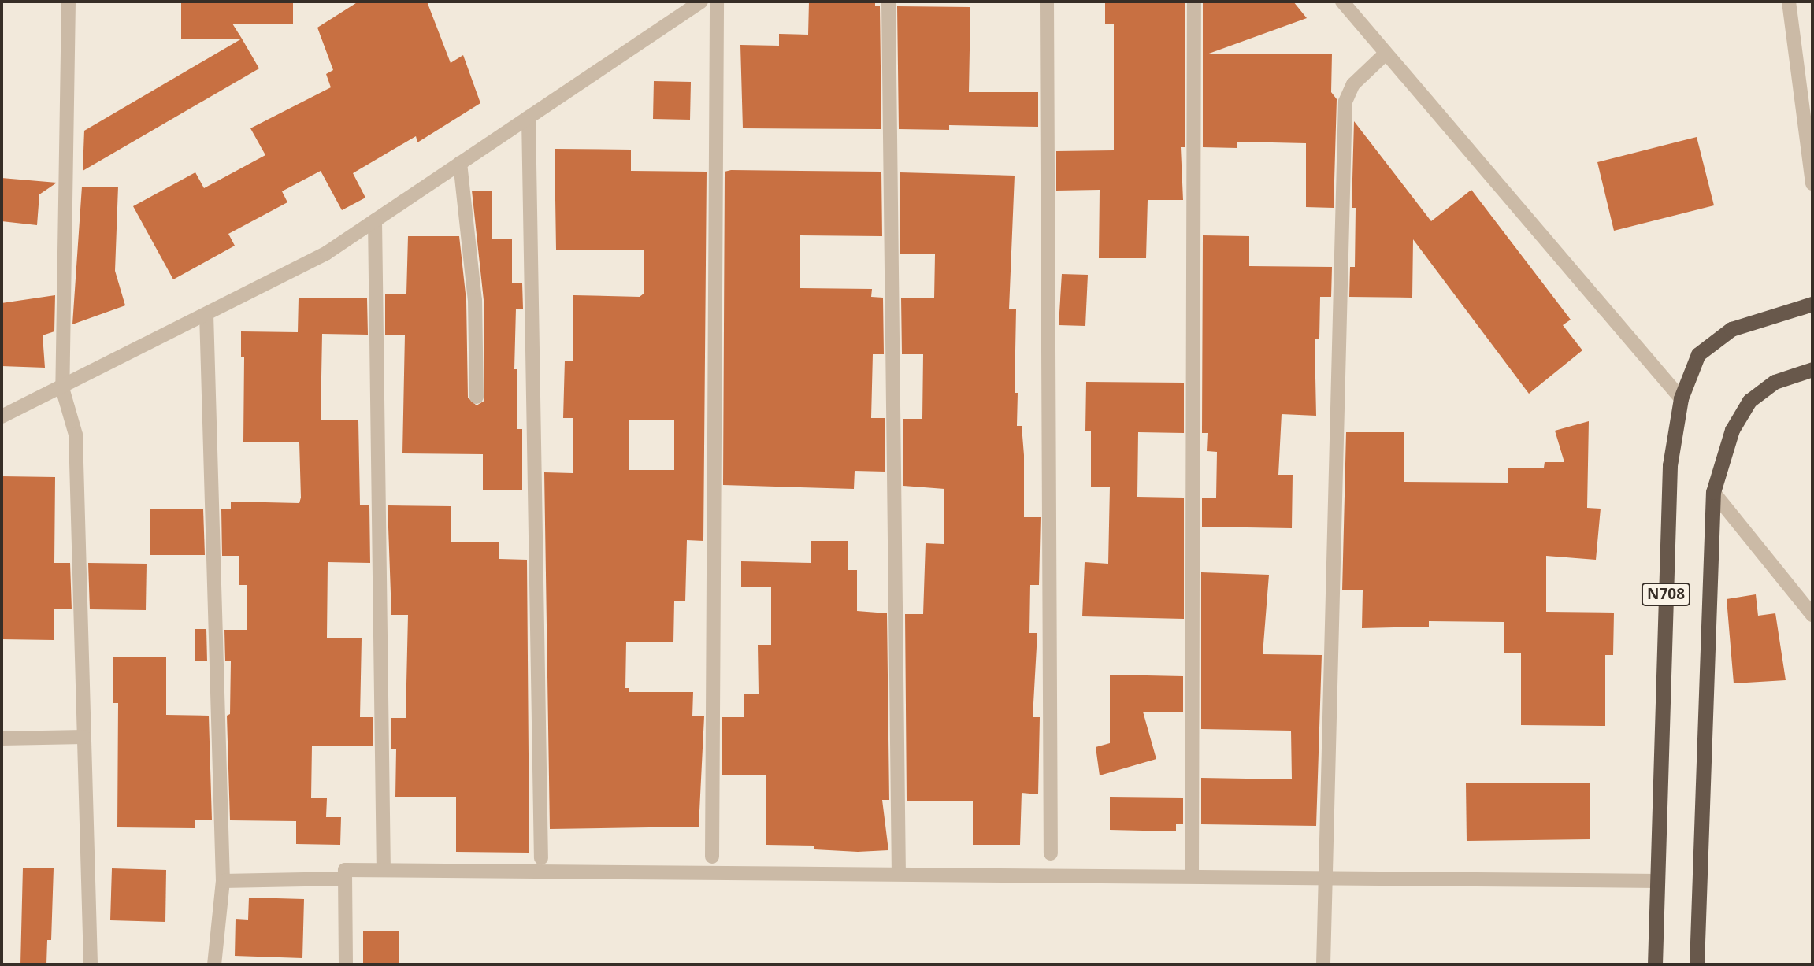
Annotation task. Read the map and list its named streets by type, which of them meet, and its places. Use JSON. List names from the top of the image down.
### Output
{
  "streets": {
    "highway": ["N708"]
  }
}
